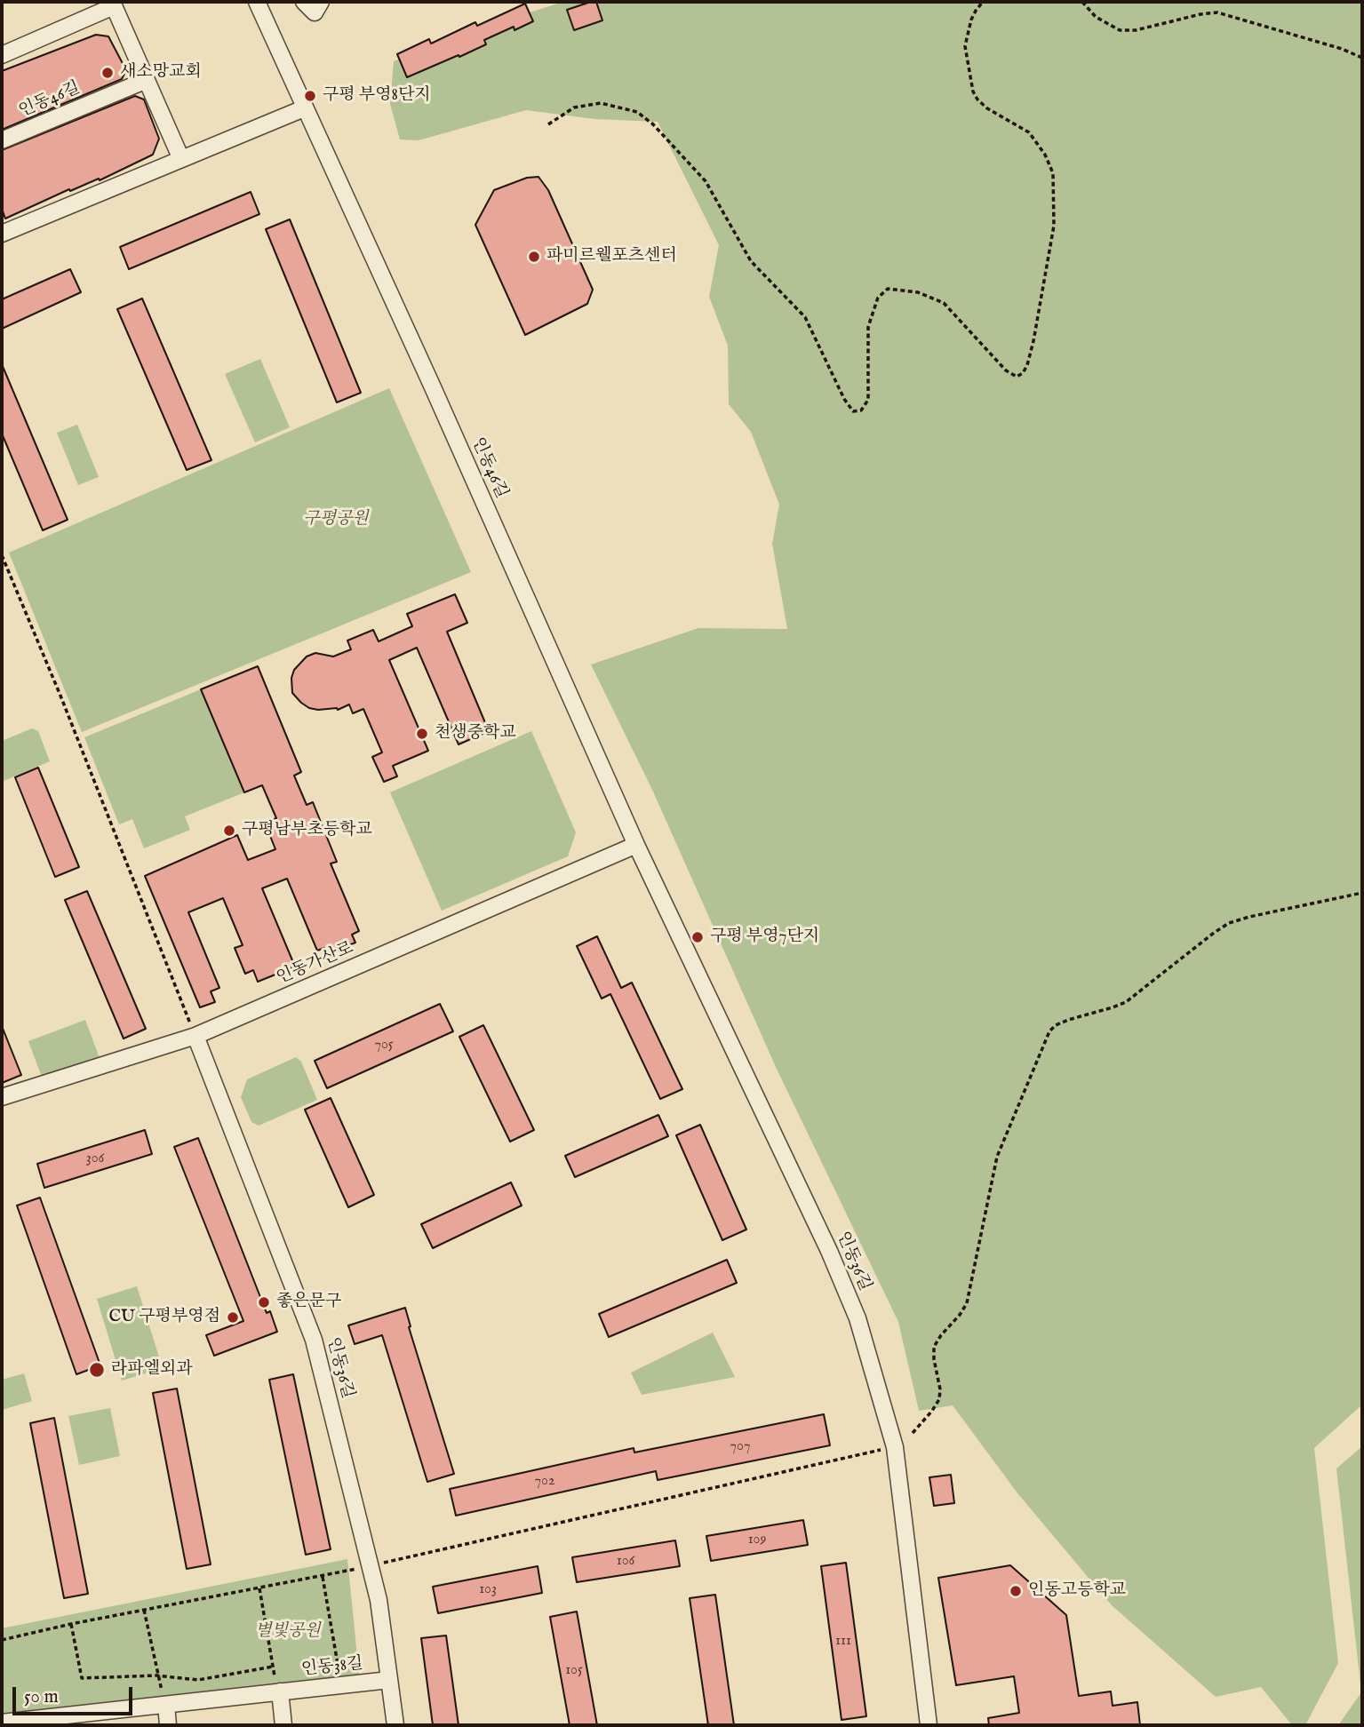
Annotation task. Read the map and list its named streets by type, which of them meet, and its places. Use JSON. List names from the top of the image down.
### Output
{
  "streets": {
    "street": [
      "인동46길",
      "인동가산로",
      "인동36길",
      "인동38길"
    ]
  },
  "crossings": [
    ["인동46길", "인동가산로"],
    ["인동46길", "인동36길"],
    ["인동가산로", "인동36길"],
    ["인동36길", "인동38길"]
  ],
  "parks": ["구평공원", "별빛공원"],
  "places": [
    "새소망교회",
    "구평 부영8단지",
    "파미르웰포츠센터",
    "천생중학교",
    "구평남부초등학교",
    "구평 부영7단지",
    "좋은문구",
    "CU 구평부영점",
    "라파엘외과",
    "인동고등학교"
  ],
  "house_numbers": [
    "705",
    "306",
    "707",
    "702",
    "109",
    "106",
    "103",
    "111",
    "105"
  ],
  "scale_bar": "50 m"
}
